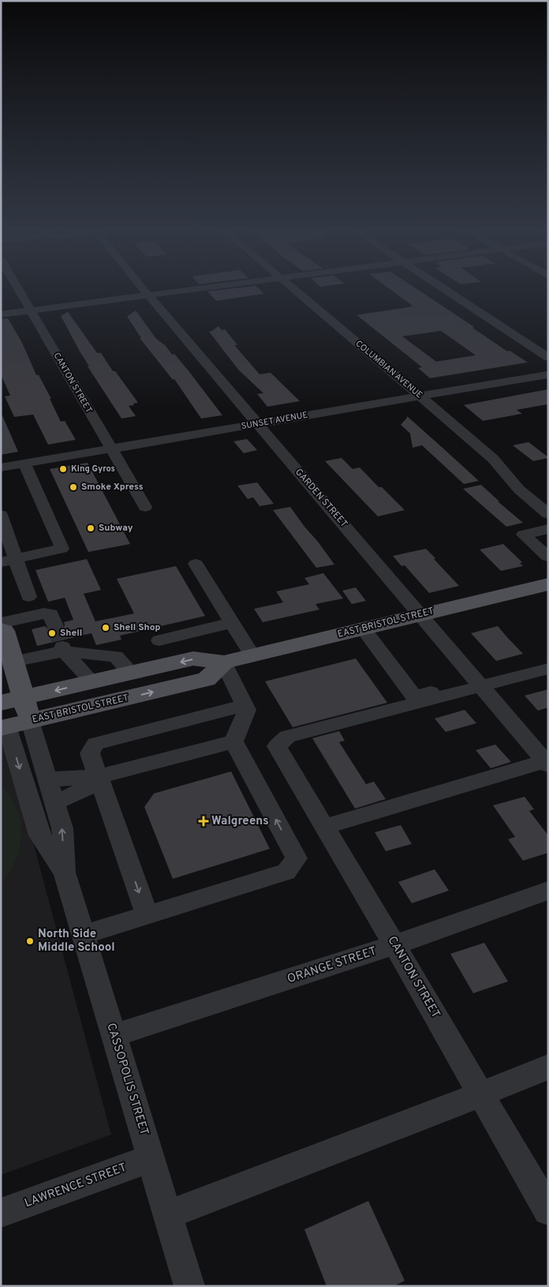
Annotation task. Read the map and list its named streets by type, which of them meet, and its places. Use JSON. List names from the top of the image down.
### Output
{
  "streets": {
    "main road": ["EAST BRISTOL STREET", "CASSOPOLIS STREET"],
    "street": [
      "COLUMBIAN AVENUE",
      "CANTON STREET",
      "SUNSET AVENUE",
      "GARDEN STREET",
      "ORANGE STREET",
      "LAWRENCE STREET"
    ]
  },
  "crossings": [
    ["COLUMBIAN AVENUE", "SUNSET AVENUE"],
    ["CANTON STREET", "SUNSET AVENUE"],
    ["CANTON STREET", "GARDEN STREET"],
    ["CANTON STREET", "ORANGE STREET"],
    ["SUNSET AVENUE", "GARDEN STREET"],
    ["GARDEN STREET", "EAST BRISTOL STREET"],
    ["EAST BRISTOL STREET", "CASSOPOLIS STREET"],
    ["ORANGE STREET", "CASSOPOLIS STREET"],
    ["CASSOPOLIS STREET", "LAWRENCE STREET"]
  ],
  "places": {
    "other": [
      "King Gyros",
      "Smoke Xpress",
      "Subway",
      "Shell Shop",
      "Shell",
      "North Side Middle School"
    ],
    "health": ["Walgreens"]
  }
}
